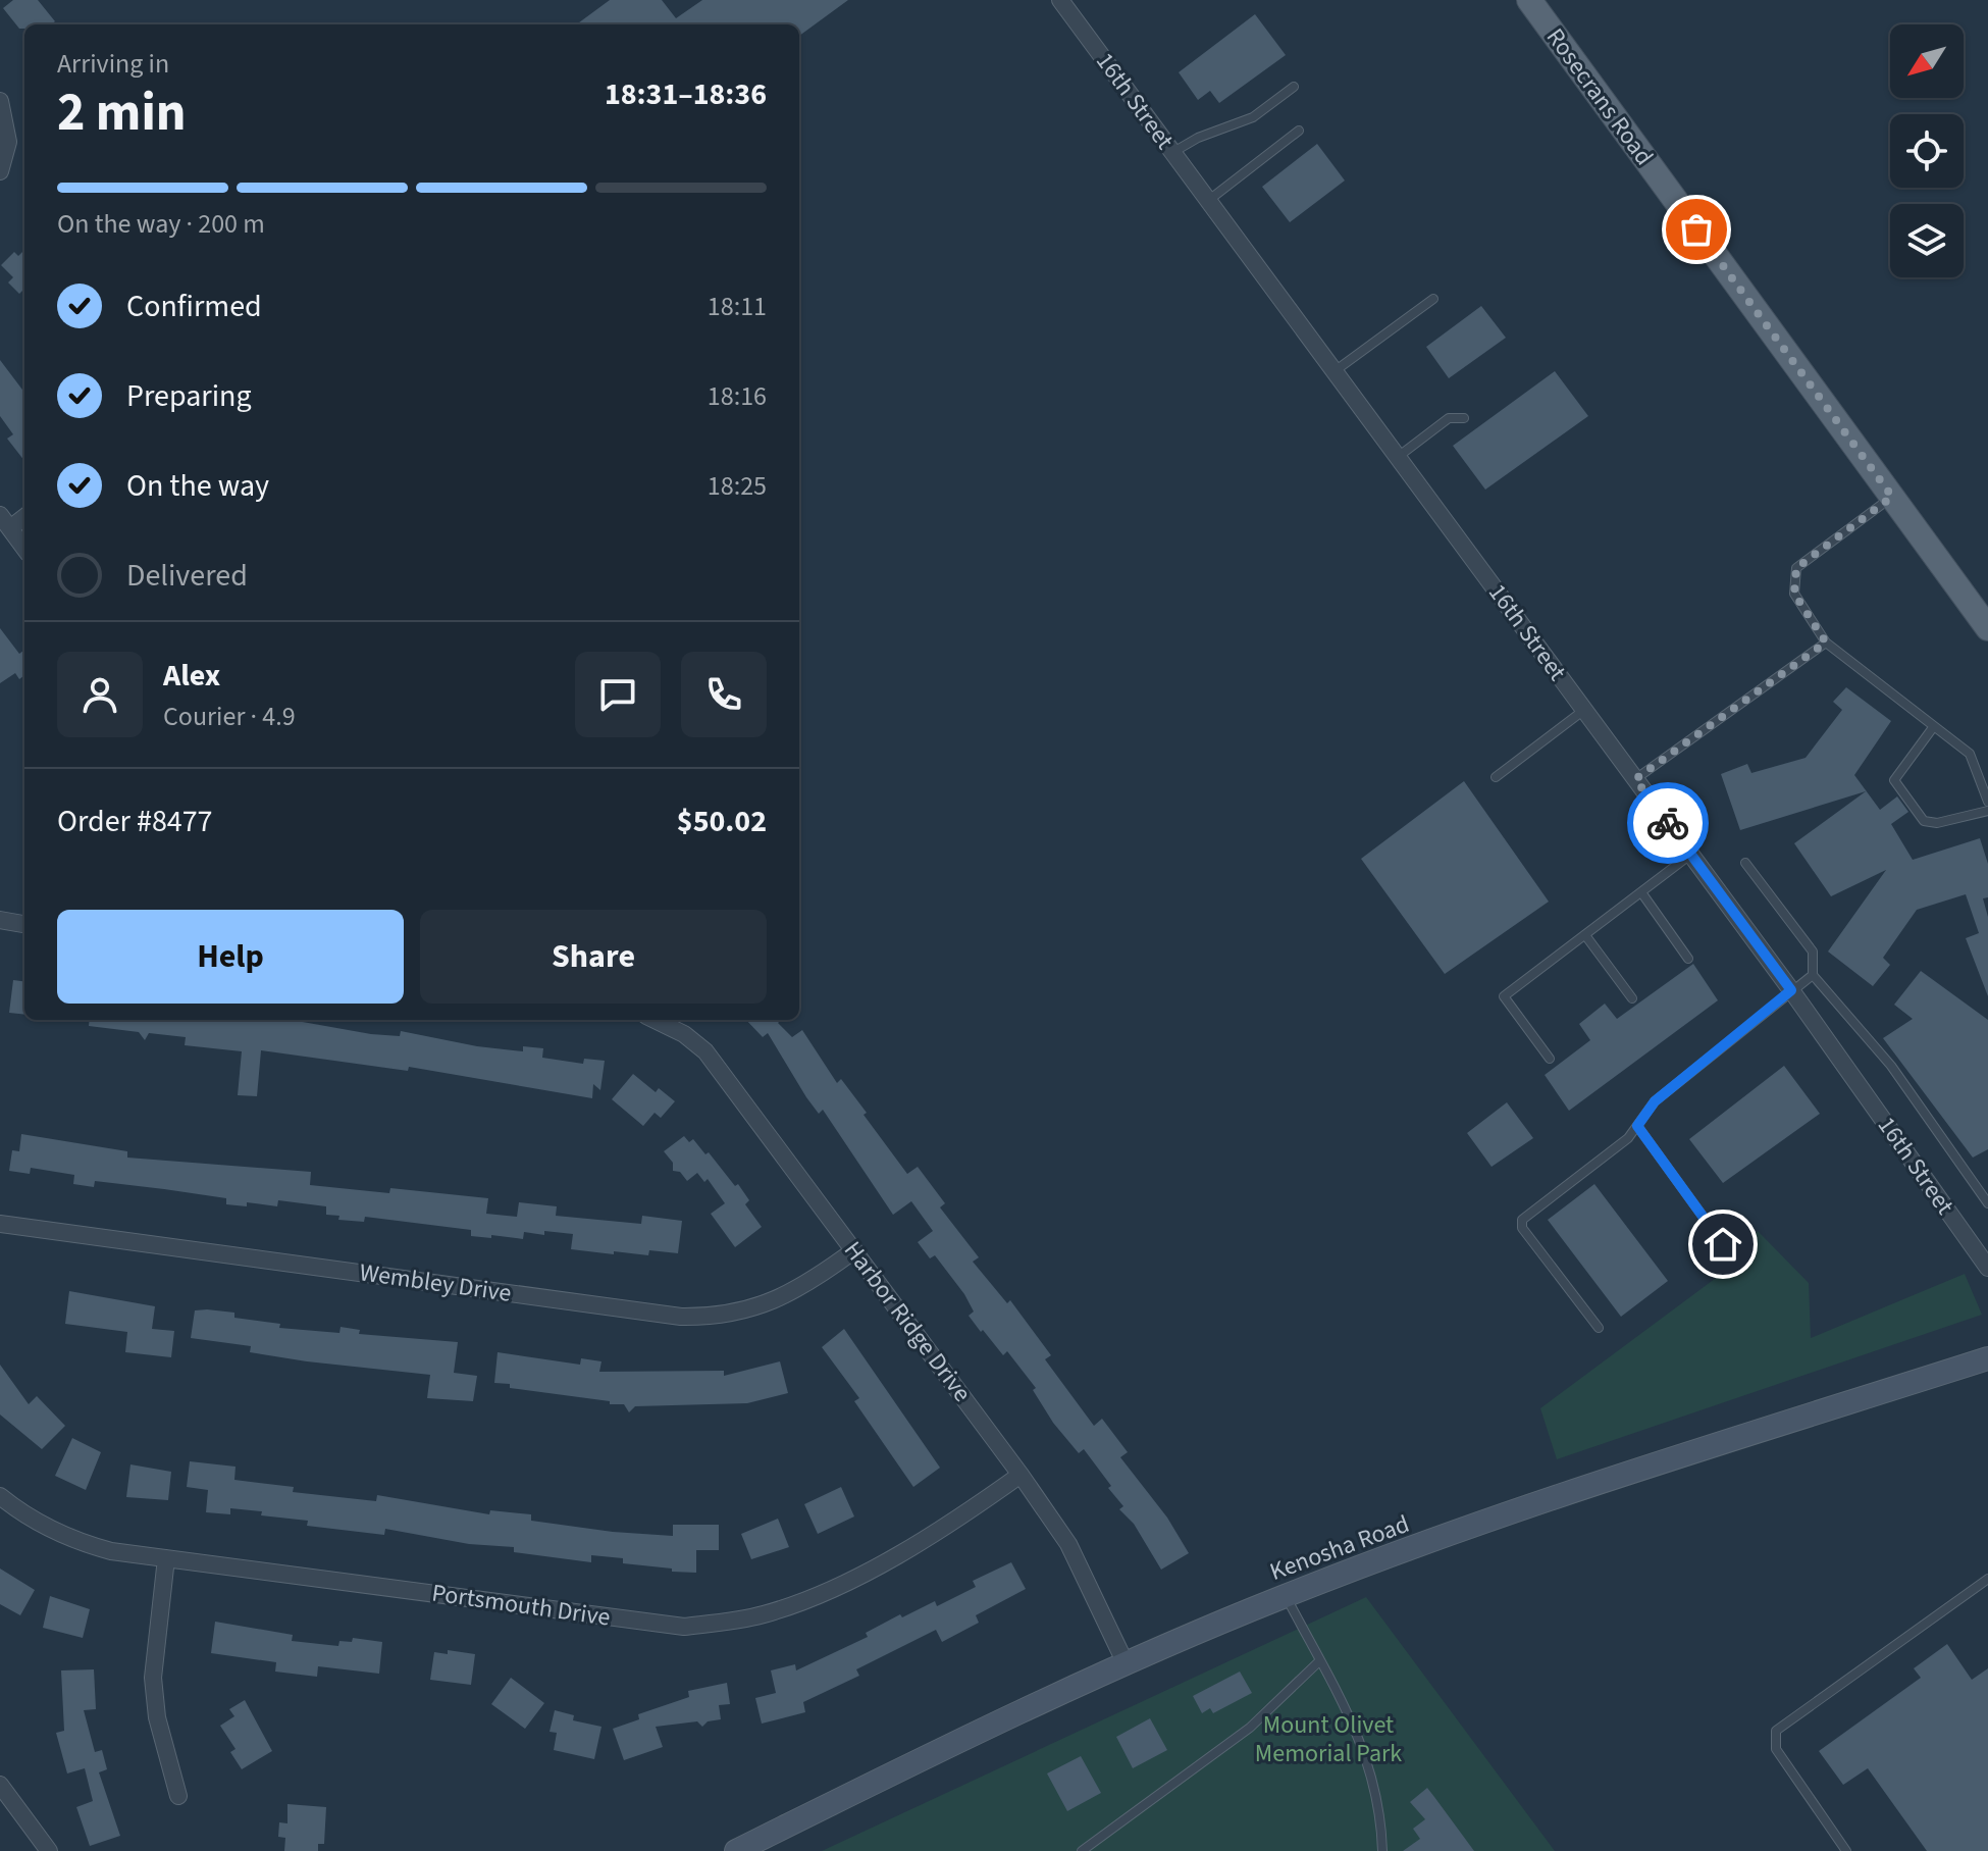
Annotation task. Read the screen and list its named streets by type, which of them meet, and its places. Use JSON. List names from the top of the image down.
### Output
{
  "streets": {
    "main road": ["Rosecrans Road"],
    "street": [
      "16th Street",
      "Wembley Drive",
      "Harbor Ridge Drive",
      "Kenosha Road",
      "Portsmouth Drive"
    ]
  },
  "crossings": [
    ["Wembley Drive", "Harbor Ridge Drive"],
    ["Harbor Ridge Drive", "Kenosha Road"],
    ["Harbor Ridge Drive", "Portsmouth Drive"]
  ],
  "parks": ["Mount Olivet Memorial Park"],
  "north": "bottom left",
  "page": {
    "heading": ["2 min", "Arriving in", "18:31–18:36"],
    "panel": [
      "Alex",
      "Courier · 4.9",
      "Order #8477",
      "$50.02"
    ],
    "bar": "On the way · 200 m",
    "list": [
      ["Confirmed", "18:11"],
      ["Preparing", "18:16"],
      ["On the way", "18:25"],
      "Delivered"
    ],
    "buttons": ["Help", "Share"]
  }
}
